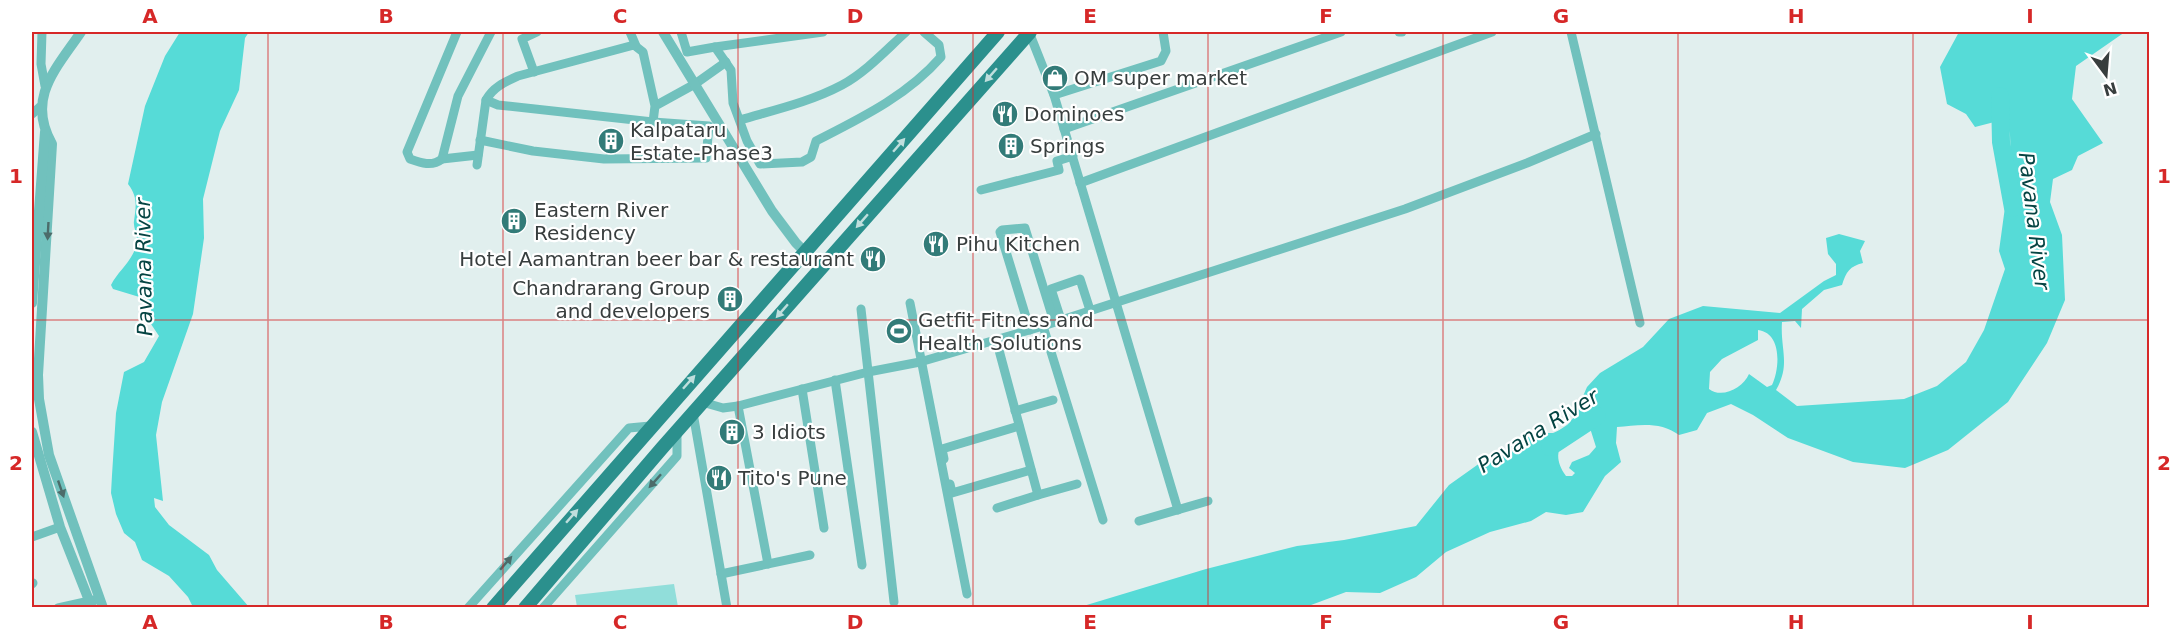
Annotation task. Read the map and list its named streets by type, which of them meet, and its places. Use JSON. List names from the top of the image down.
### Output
{
  "water": ["Pavana River"],
  "places": {
    "shop": ["OM super market"],
    "restaurant": [
      "Dominoes",
      "Pihu Kitchen",
      "Hotel Aamantran beer bar & restaurant",
      "Tito's Pune"
    ],
    "building": [
      "Kalpataru Estate-Phase3",
      "Springs",
      "Eastern River Residency",
      "Chandrarang Group and developers",
      "3 Idiots"
    ],
    "sports": ["Getfit Fitness and Health Solutions"]
  },
  "north": "bottom",
  "grid": {
    "columns": [
      "A",
      "B",
      "C",
      "D",
      "E",
      "F",
      "G",
      "H",
      "I"
    ],
    "rows": ["1", "2"]
  }
}
